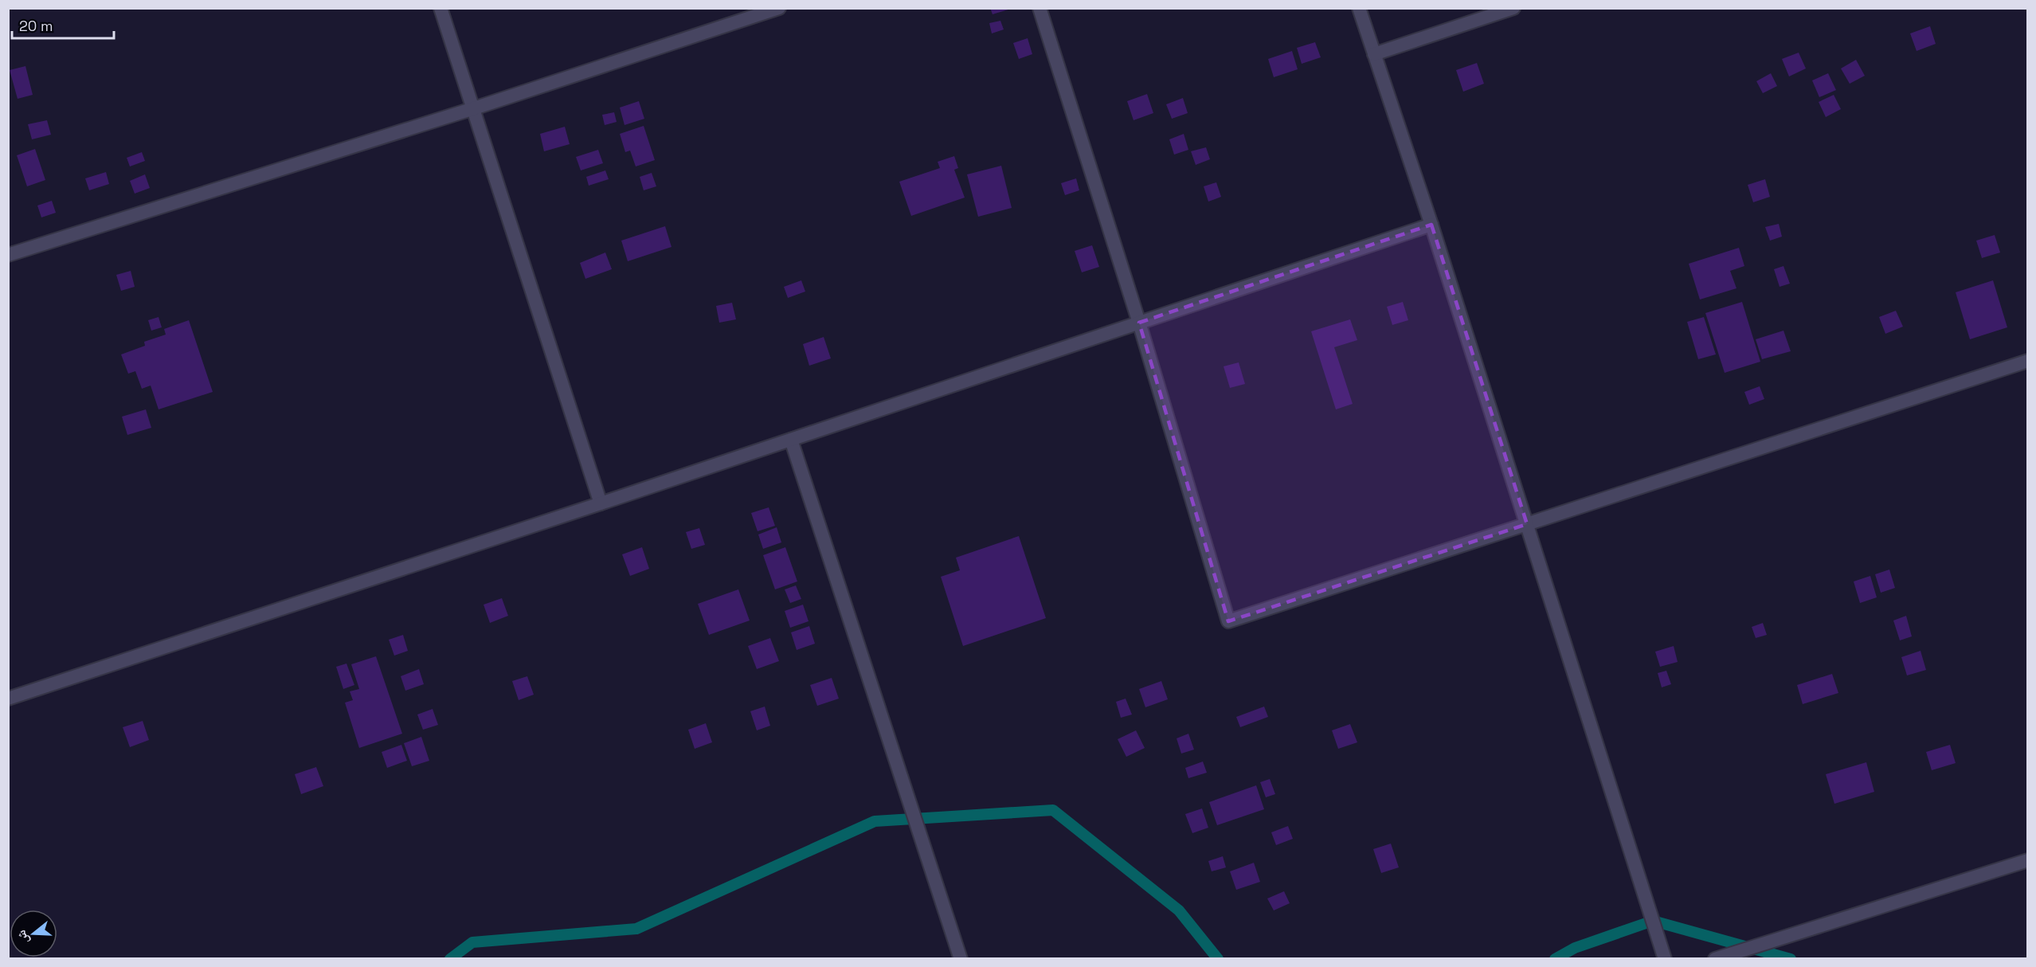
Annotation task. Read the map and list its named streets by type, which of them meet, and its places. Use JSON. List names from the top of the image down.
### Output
{
  "scale_bar": "20 m",
  "north": "left"
}
